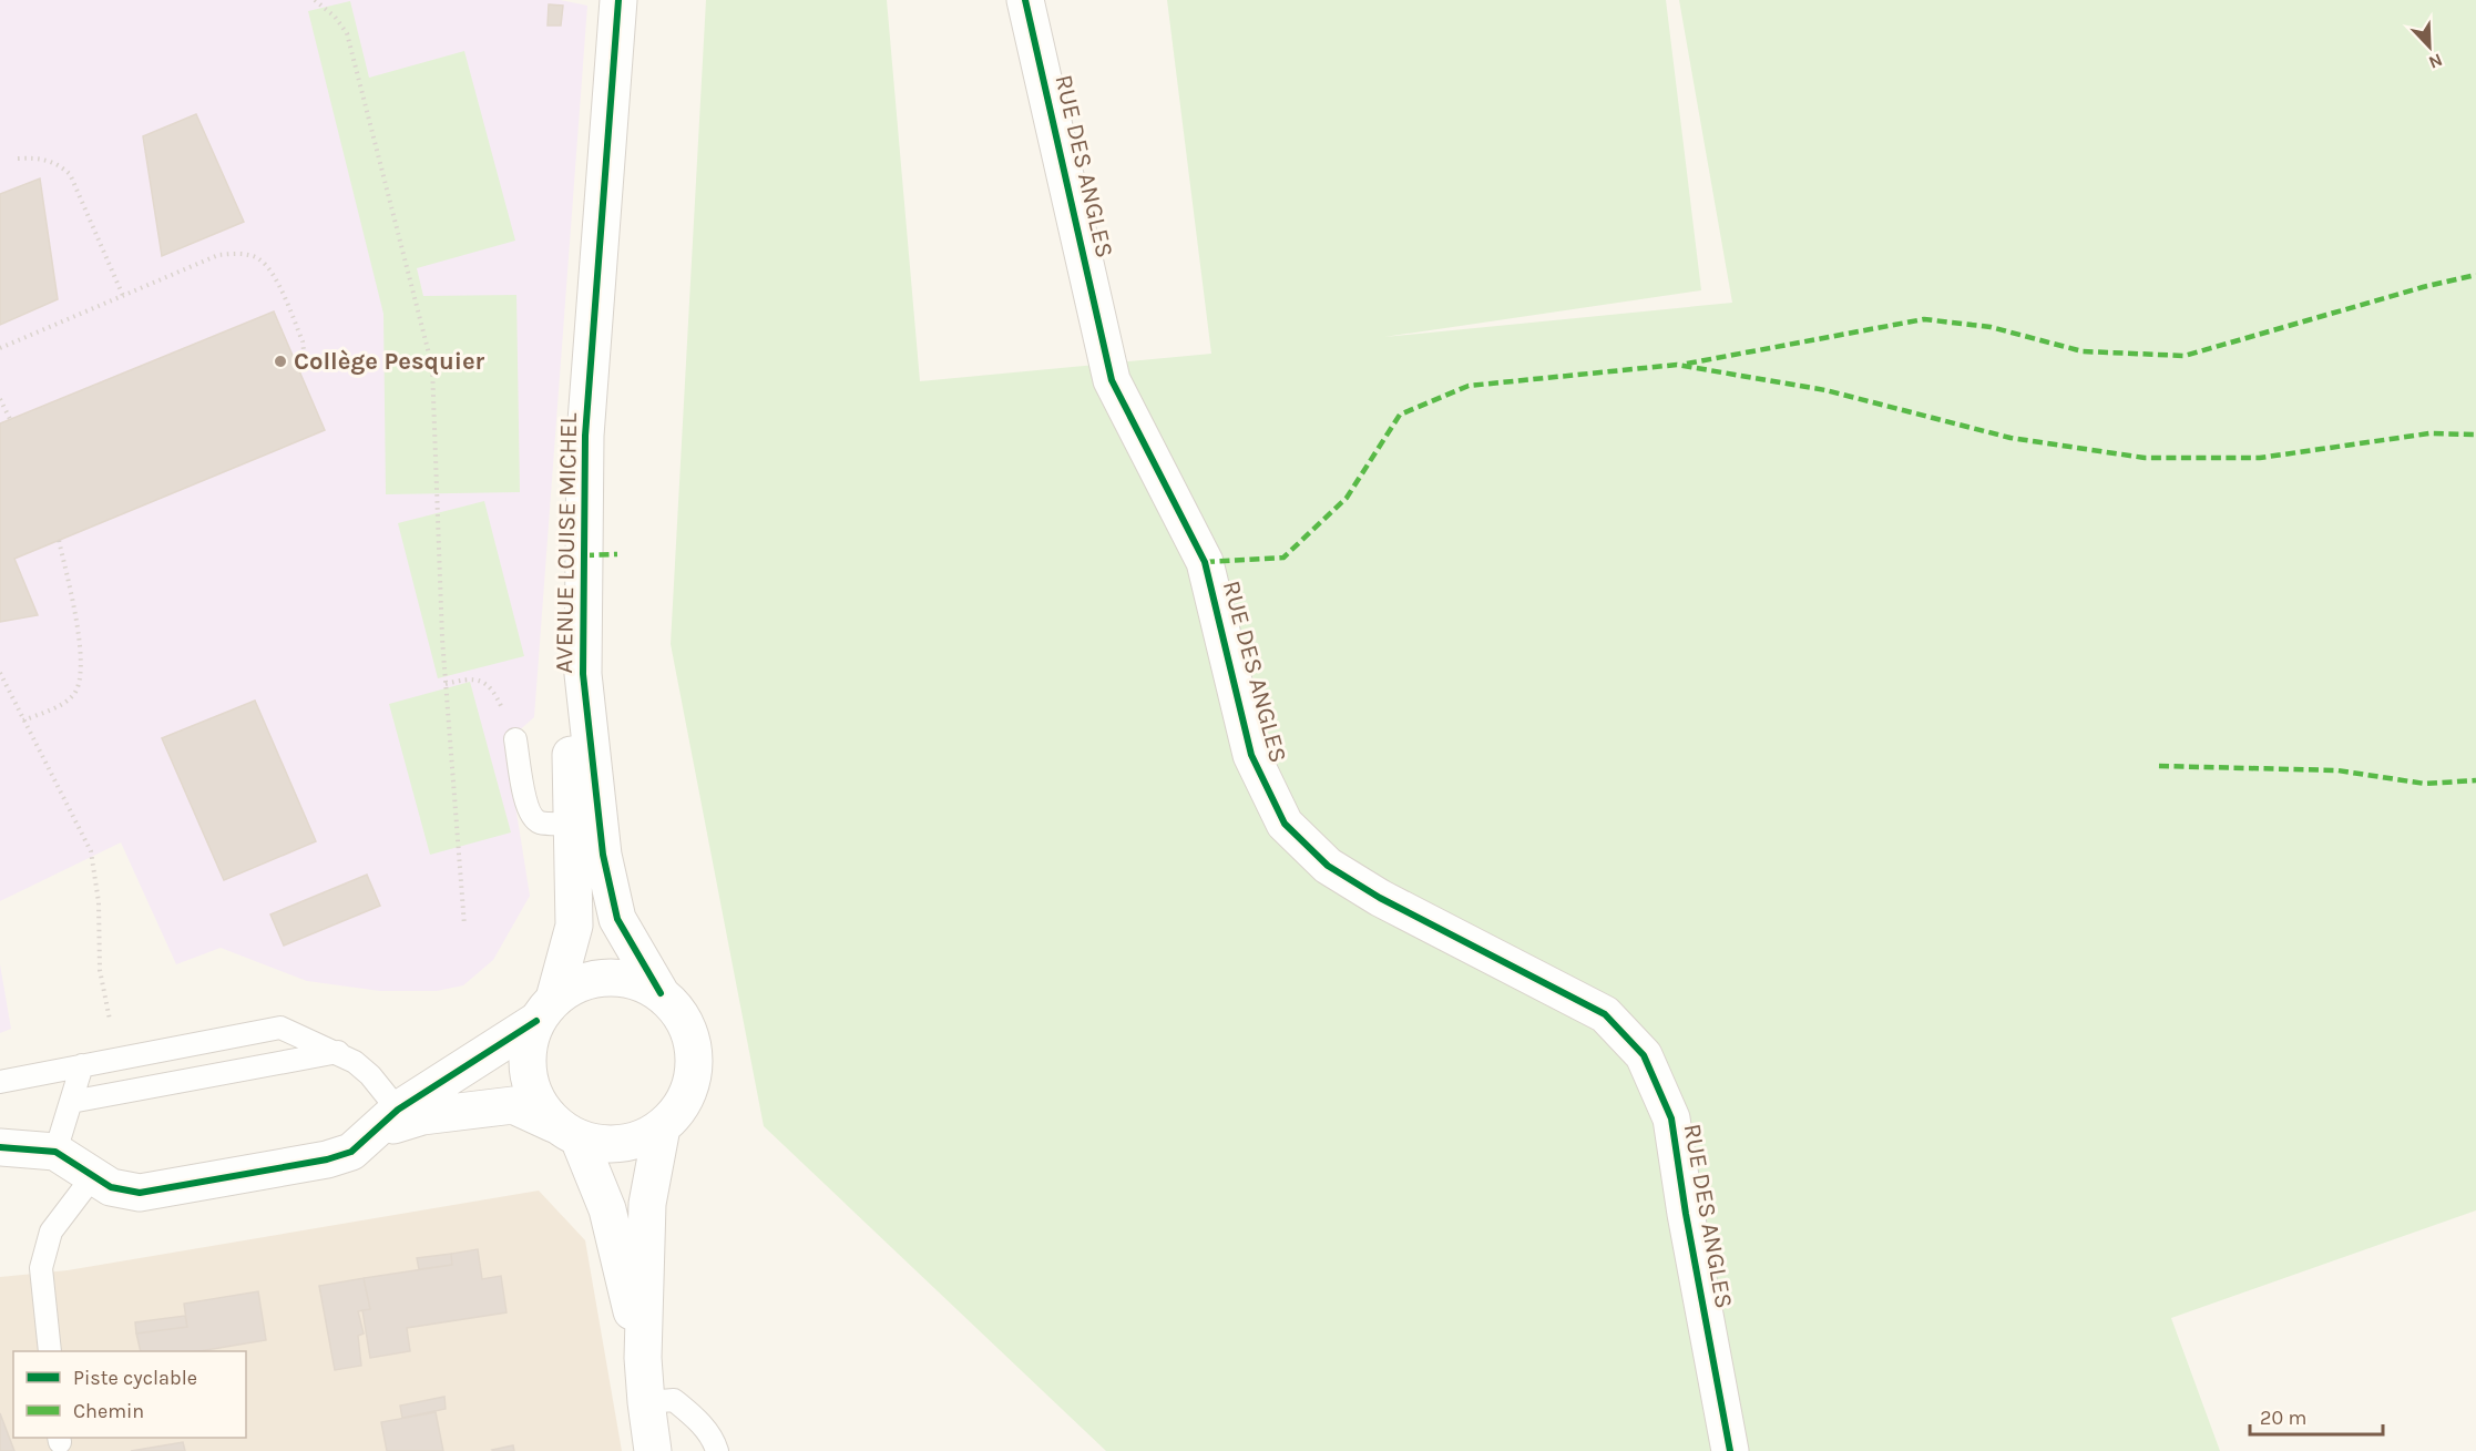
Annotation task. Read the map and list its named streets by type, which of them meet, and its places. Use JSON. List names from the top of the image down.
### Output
{
  "streets": {
    "street": ["RUE DES ANGLES", "AVENUE LOUISE MICHEL"]
  },
  "places": ["Collège Pesquier"],
  "legend": ["Piste cyclable", "Chemin"],
  "scale_bar": "20 m",
  "north": "bottom right"
}
